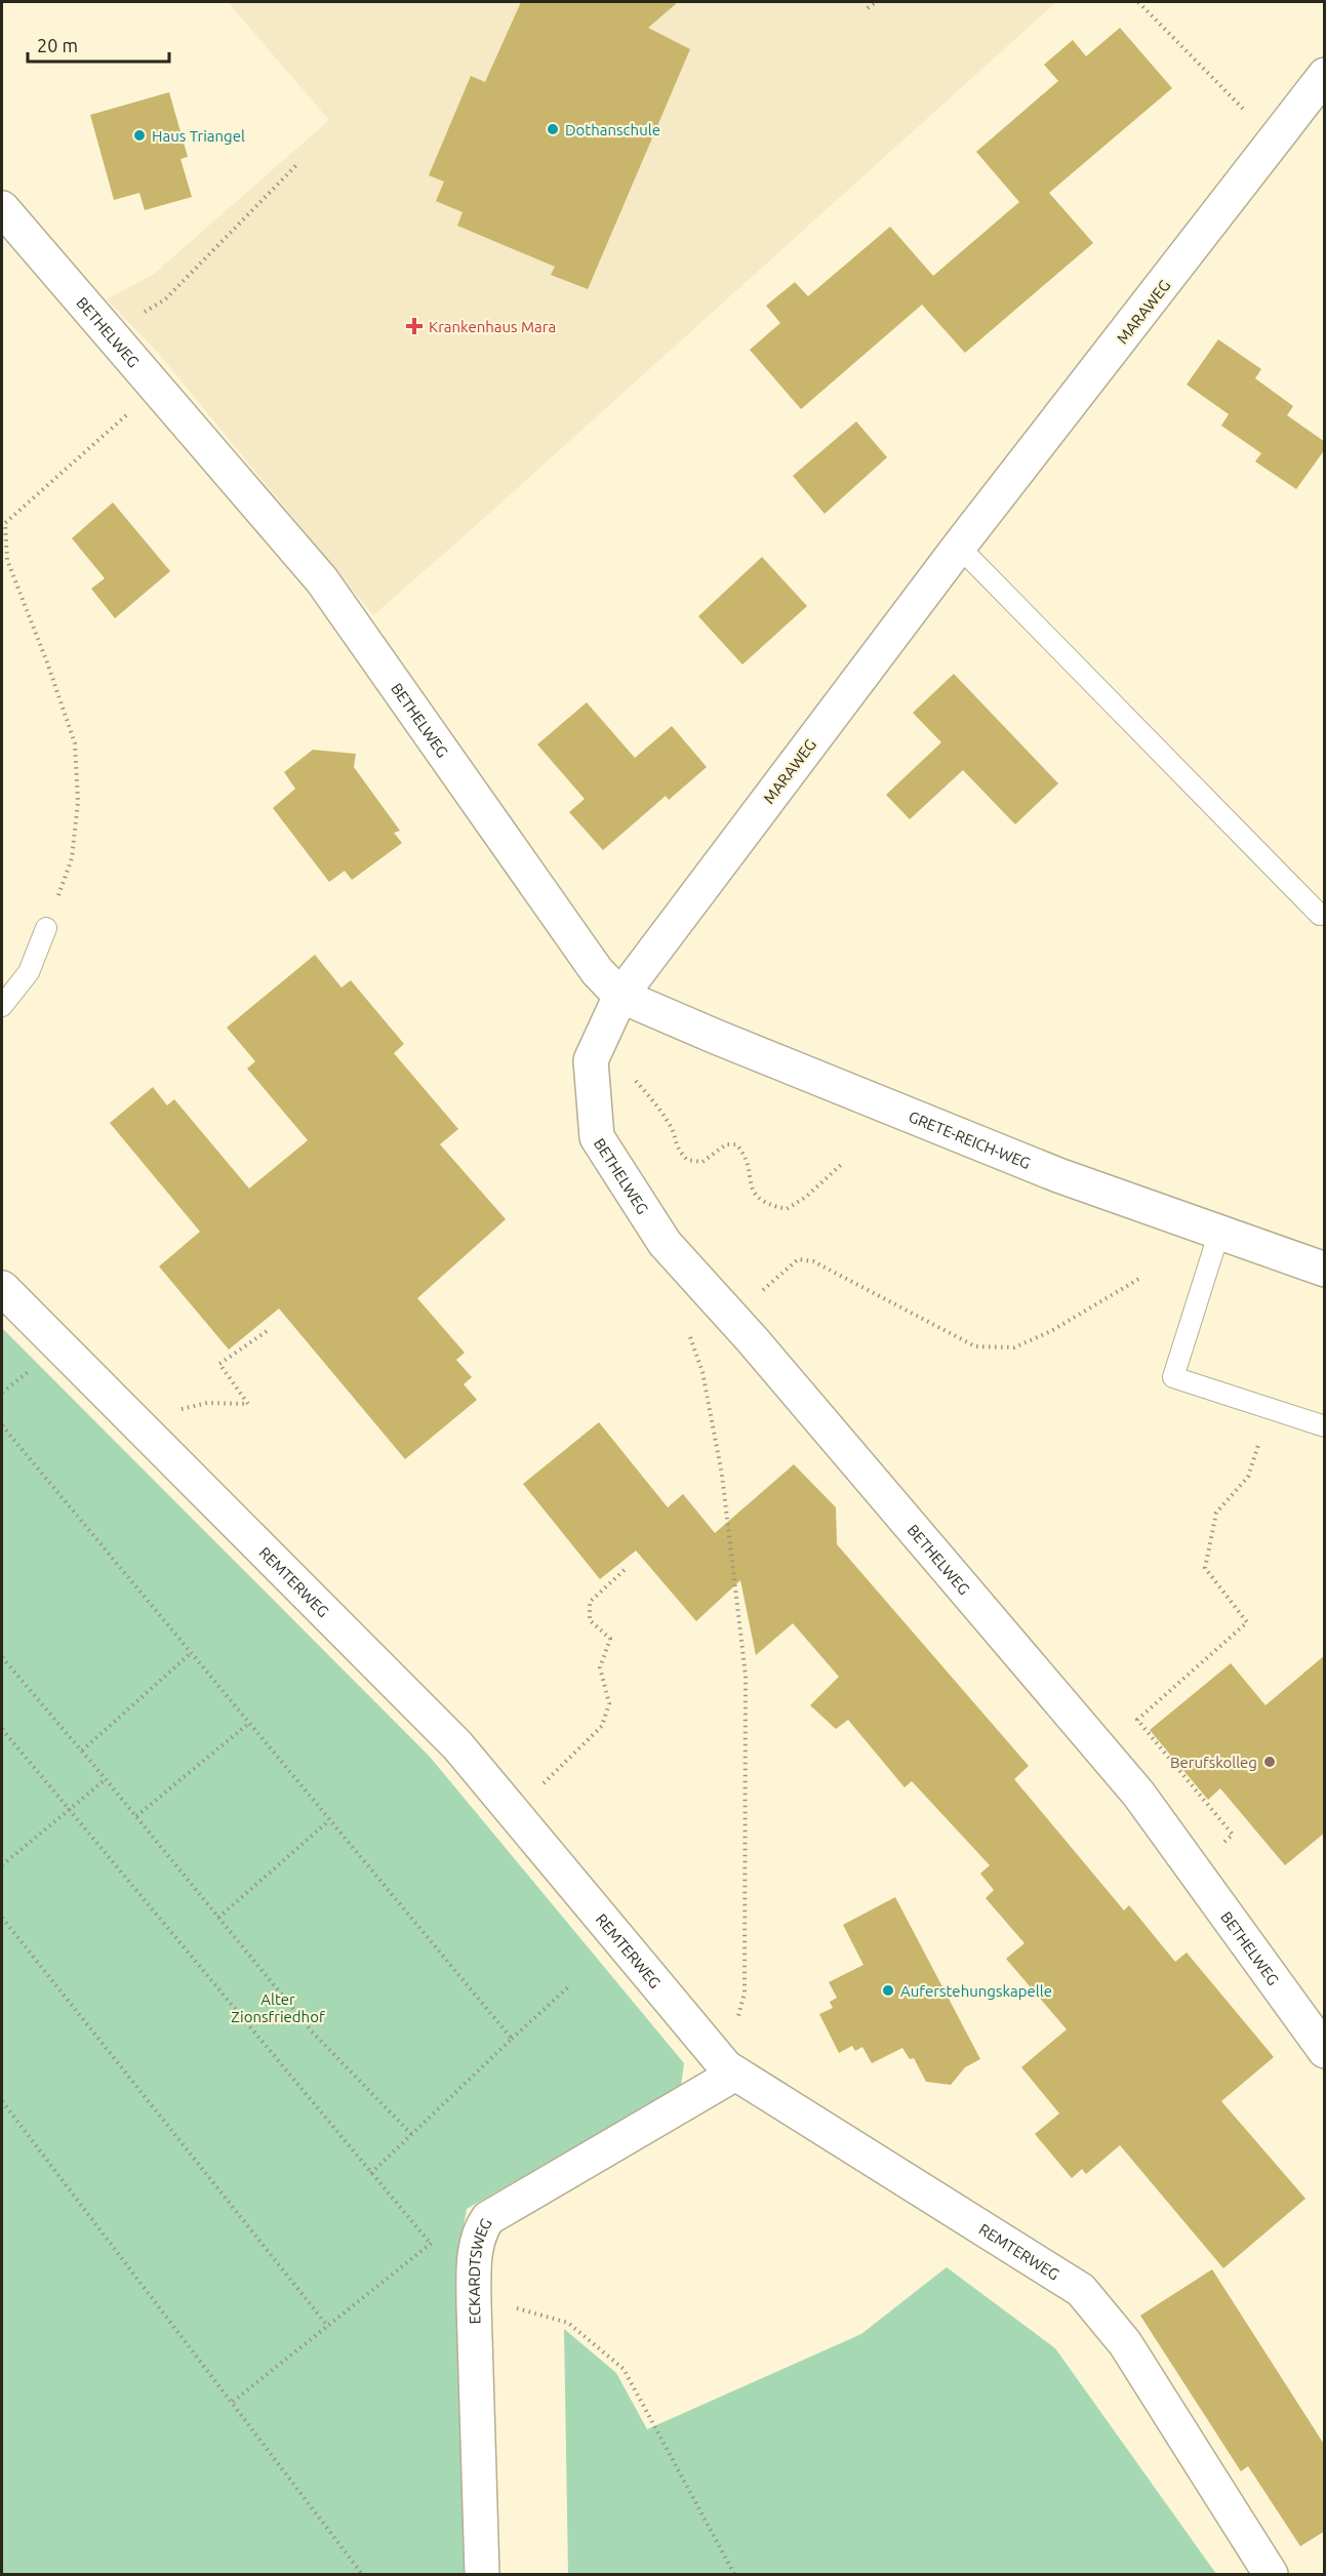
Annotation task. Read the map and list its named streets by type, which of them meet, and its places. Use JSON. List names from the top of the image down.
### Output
{
  "streets": {
    "street": [
      "MARAWEG",
      "BETHELWEG",
      "GRETE-REICH-WEG",
      "REMTERWEG",
      "ECKARDTSWEG"
    ]
  },
  "crossings": [
    ["MARAWEG", "BETHELWEG"],
    ["MARAWEG", "GRETE-REICH-WEG"],
    ["BETHELWEG", "GRETE-REICH-WEG"],
    ["REMTERWEG", "ECKARDTSWEG"]
  ],
  "parks": ["Alter Zionsfriedhof"],
  "places": {
    "other": [
      "Dothanschule",
      "Haus Triangel",
      "Berufskolleg",
      "Auferstehungskapelle"
    ],
    "health": ["Krankenhaus Mara"]
  },
  "scale_bar": "20 m"
}
